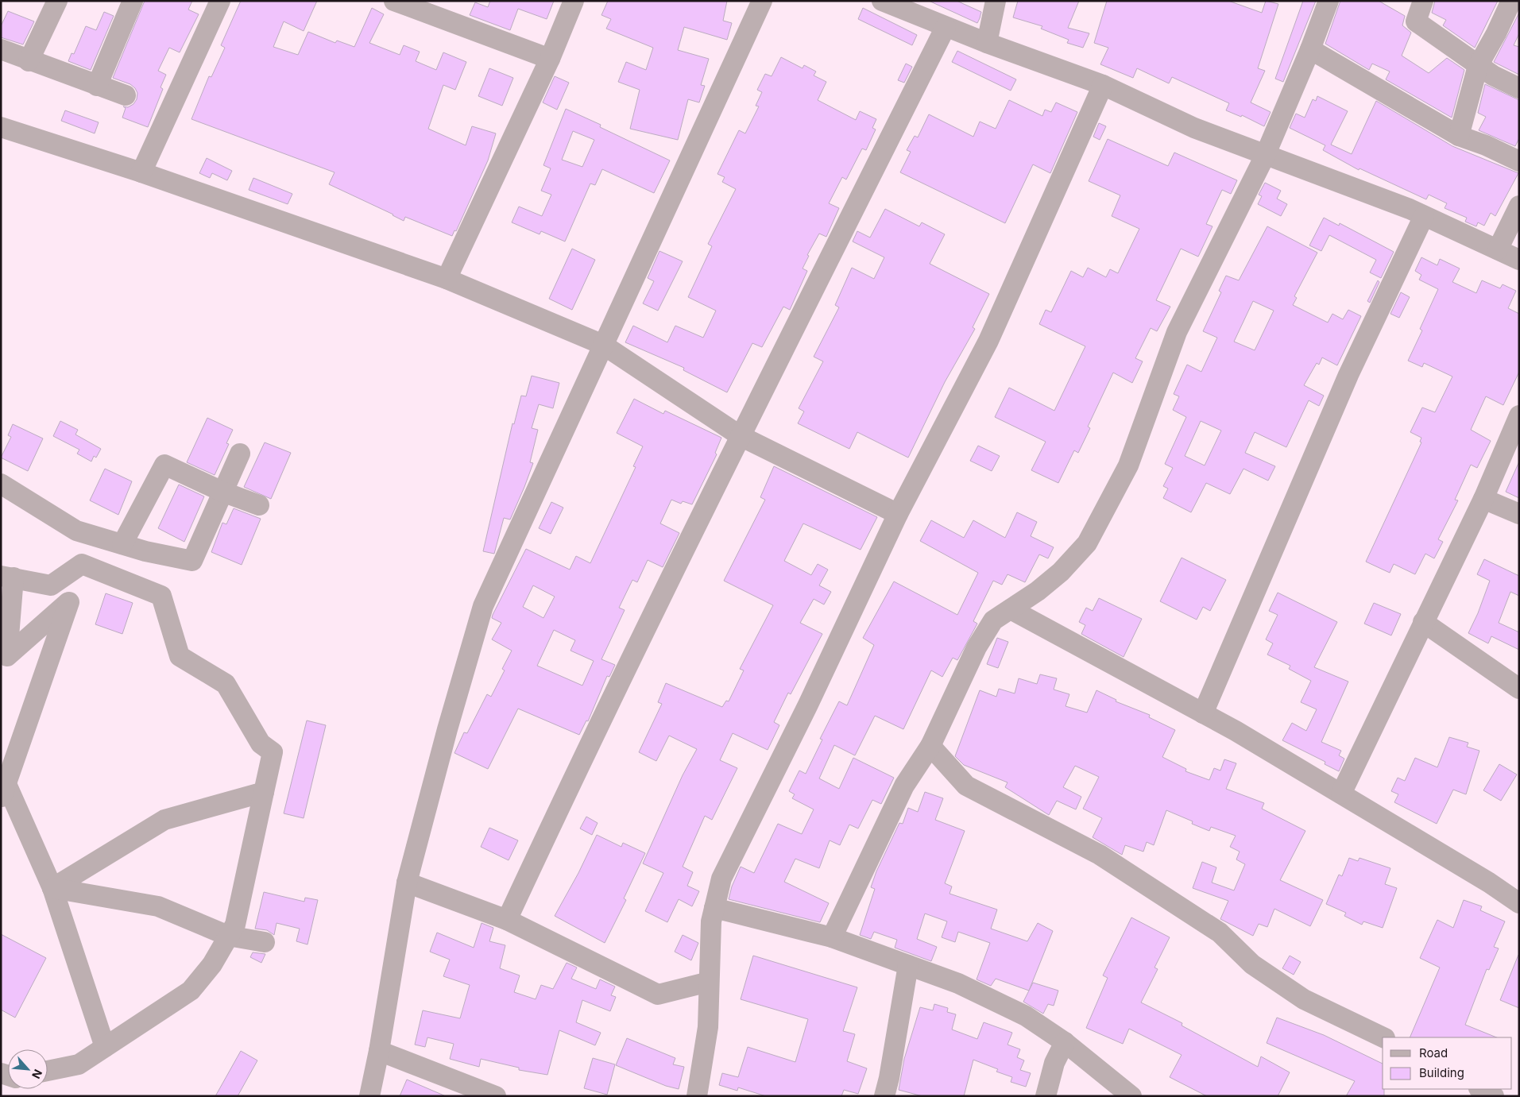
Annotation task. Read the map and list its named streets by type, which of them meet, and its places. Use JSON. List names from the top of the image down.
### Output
{
  "legend": ["Road", "Building"],
  "north": "bottom right"
}
